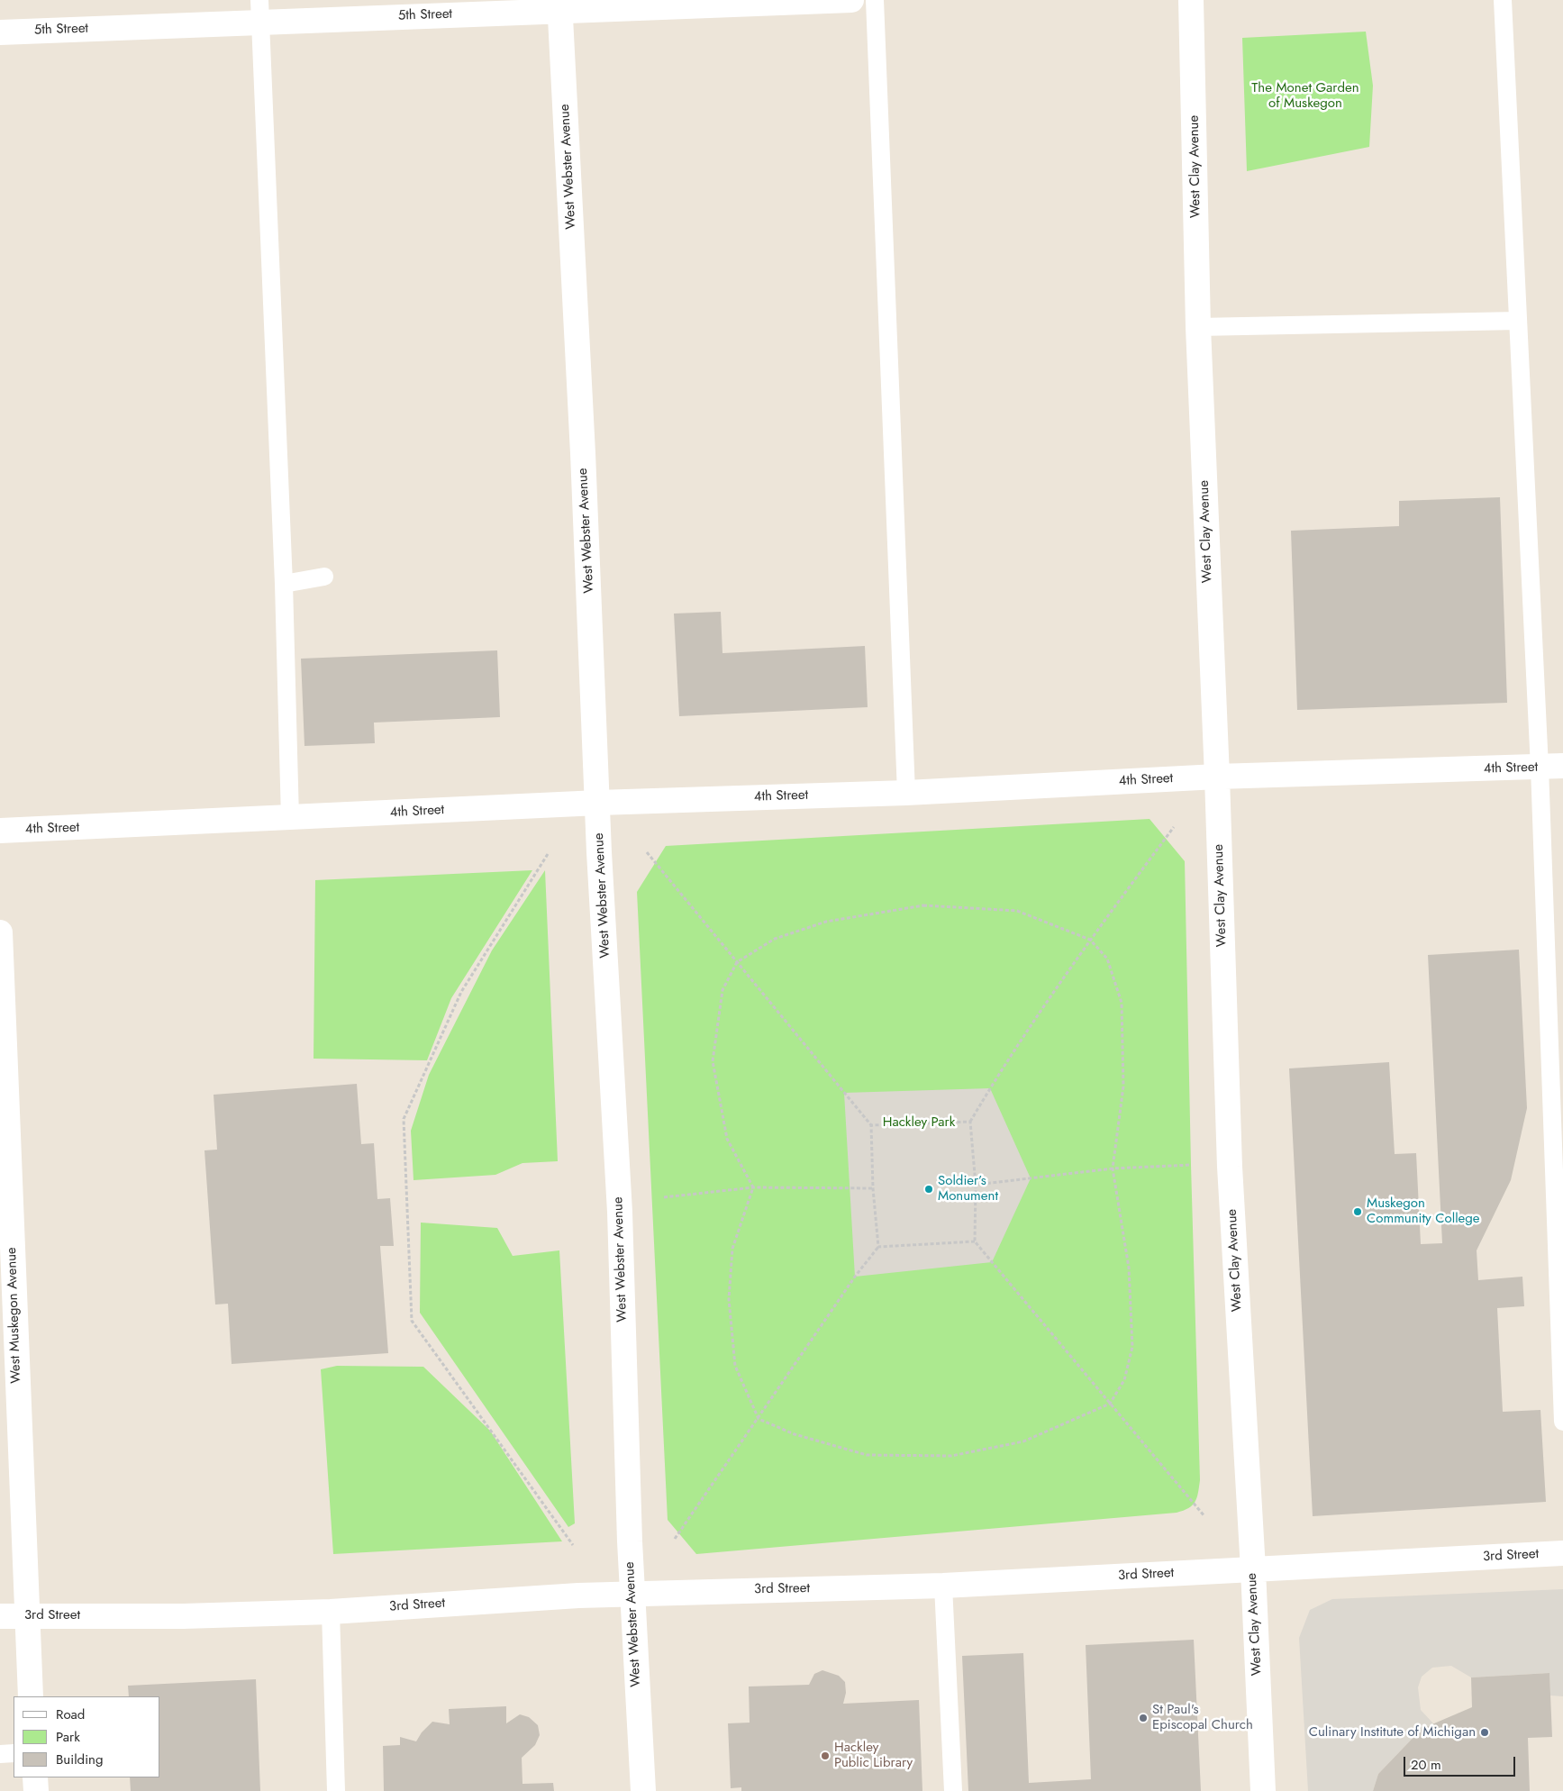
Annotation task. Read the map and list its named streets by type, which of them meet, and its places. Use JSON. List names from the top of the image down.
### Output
{
  "streets": {
    "street": [
      "5th Street",
      "West Webster Avenue",
      "West Clay Avenue",
      "4th Street",
      "West Muskegon Avenue",
      "3rd Street"
    ]
  },
  "crossings": [
    ["5th Street", "West Webster Avenue"],
    ["West Webster Avenue", "4th Street"],
    ["West Webster Avenue", "3rd Street"],
    ["West Clay Avenue", "4th Street"],
    ["West Clay Avenue", "3rd Street"],
    ["West Muskegon Avenue", "3rd Street"]
  ],
  "parks": ["The Monet Garden of Muskegon", "Hackley Park"],
  "places": [
    "Soldier’s Monument",
    "Muskegon Community College",
    "St Paul's Episcopal Church",
    "Culinary Institute of Michigan",
    "Hackley Public Library"
  ],
  "legend": ["Road", "Park", "Building"],
  "scale_bar": "20 m"
}
